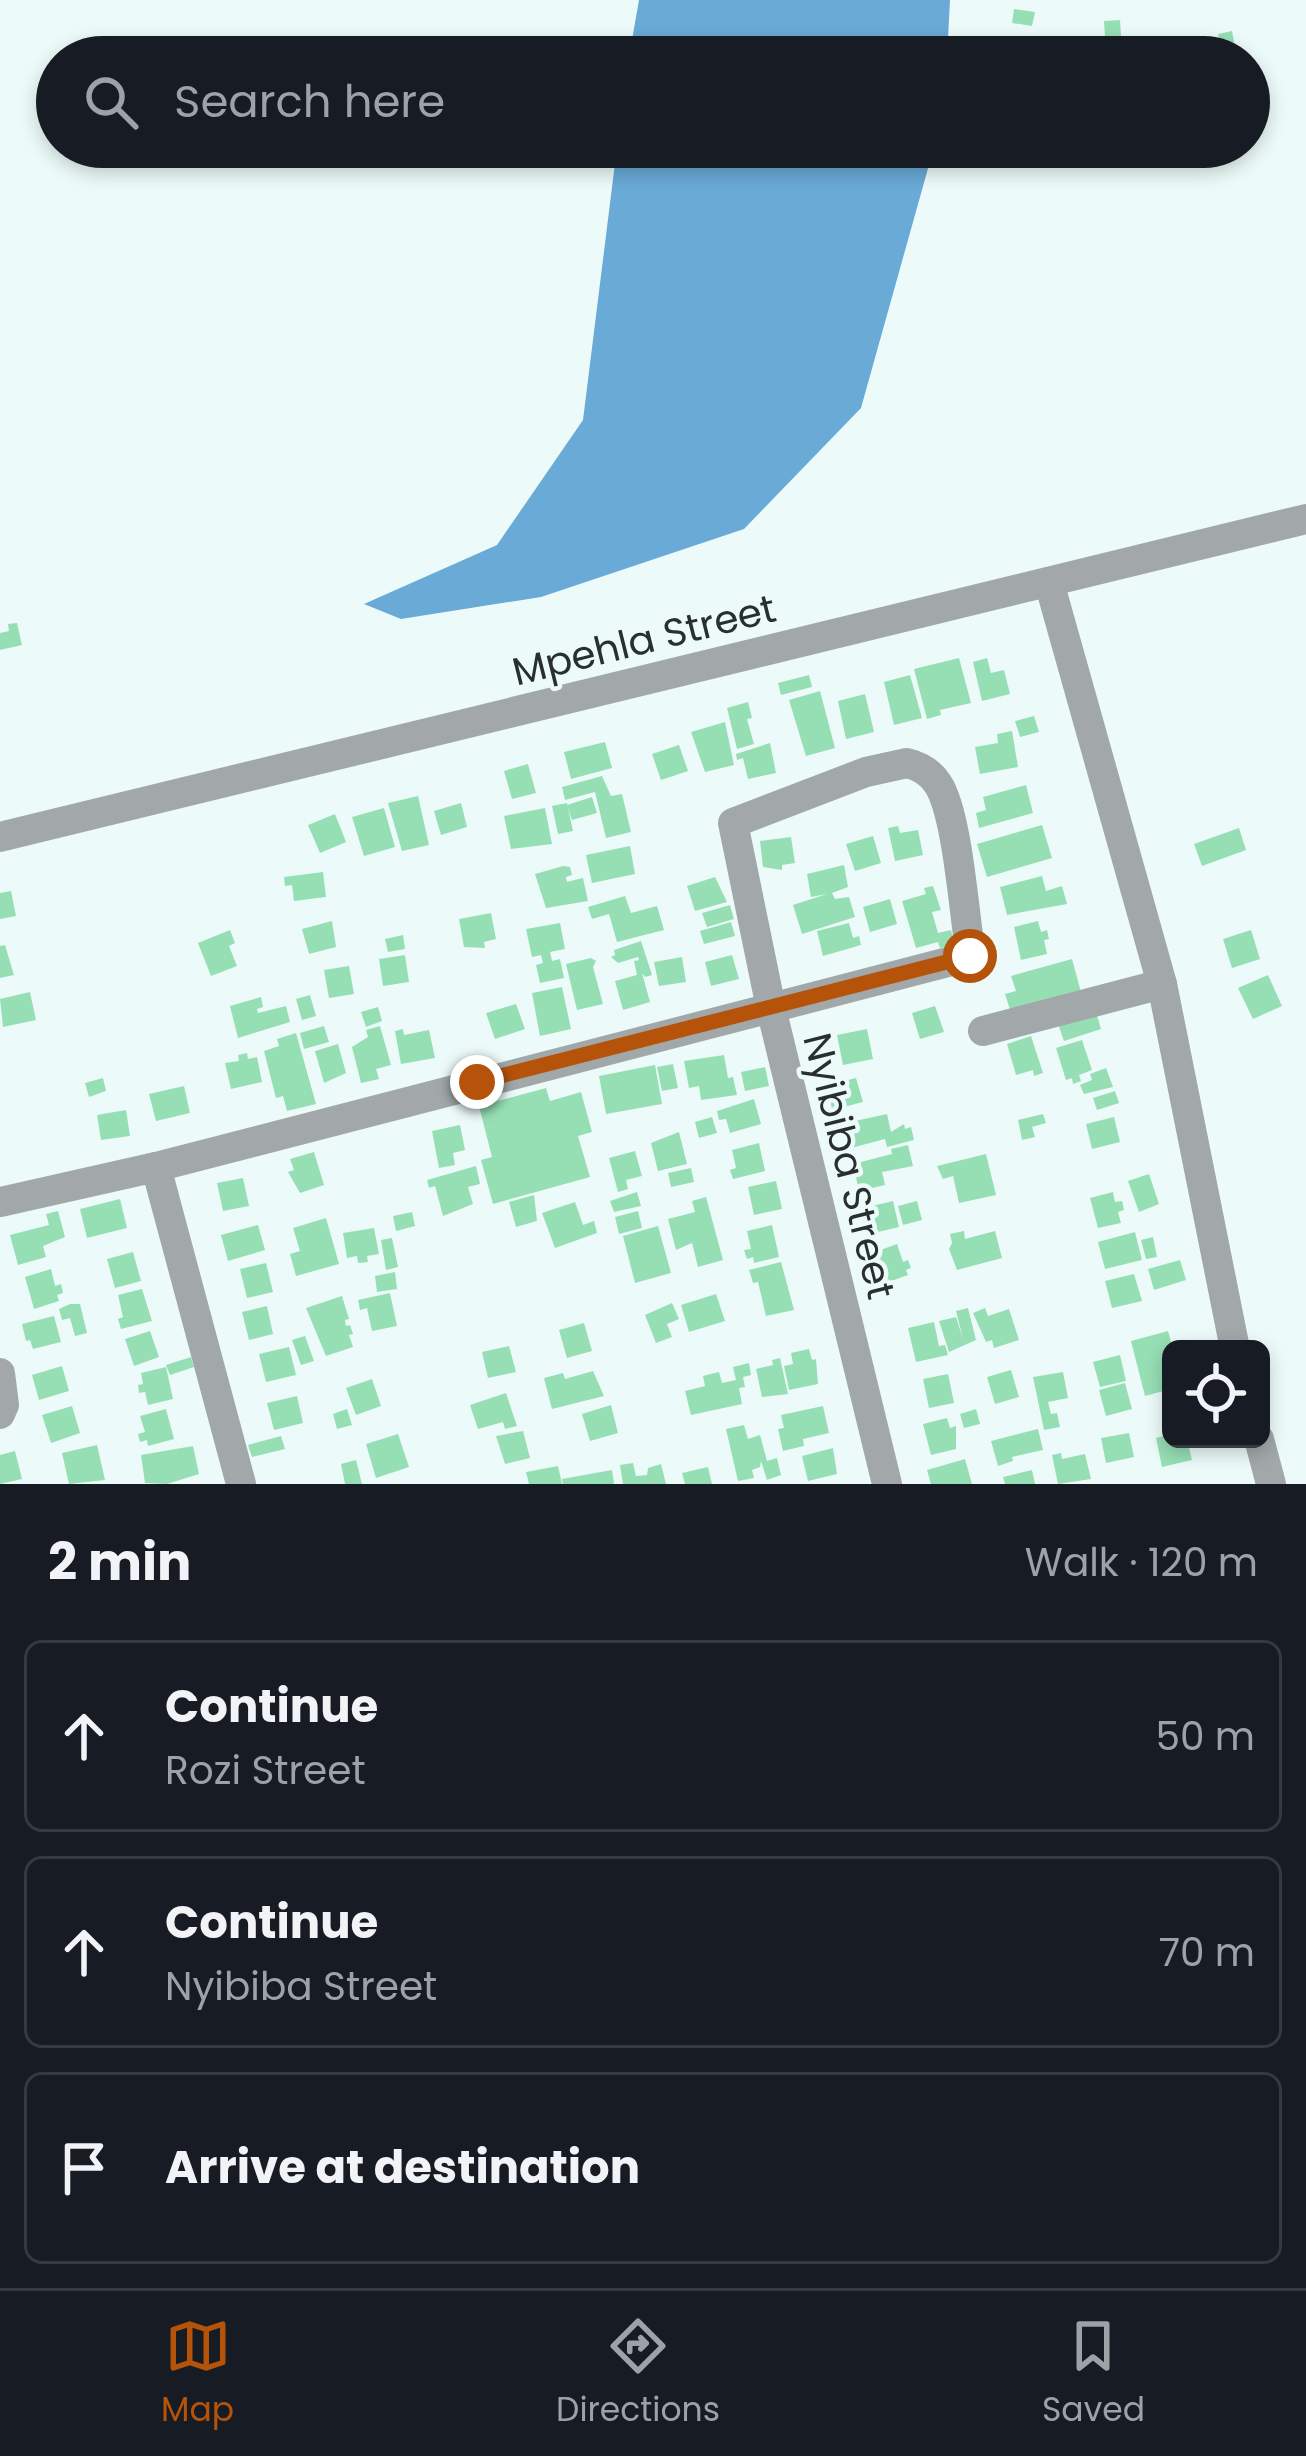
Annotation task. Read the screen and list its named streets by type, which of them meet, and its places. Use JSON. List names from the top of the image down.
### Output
{
  "streets": {
    "street": ["Mpehla Street", "Nyibiba Street"]
  },
  "page": {
    "search": "Search here",
    "heading": ["2 min", "Walk · 120 m"],
    "list": [
      ["Continue", "Rozi Street", "50 m"],
      ["Continue", "Nyibiba Street", "70 m"],
      "Arrive at destination"
    ],
    "nav": ["Map", "Directions", "Saved"]
  }
}
